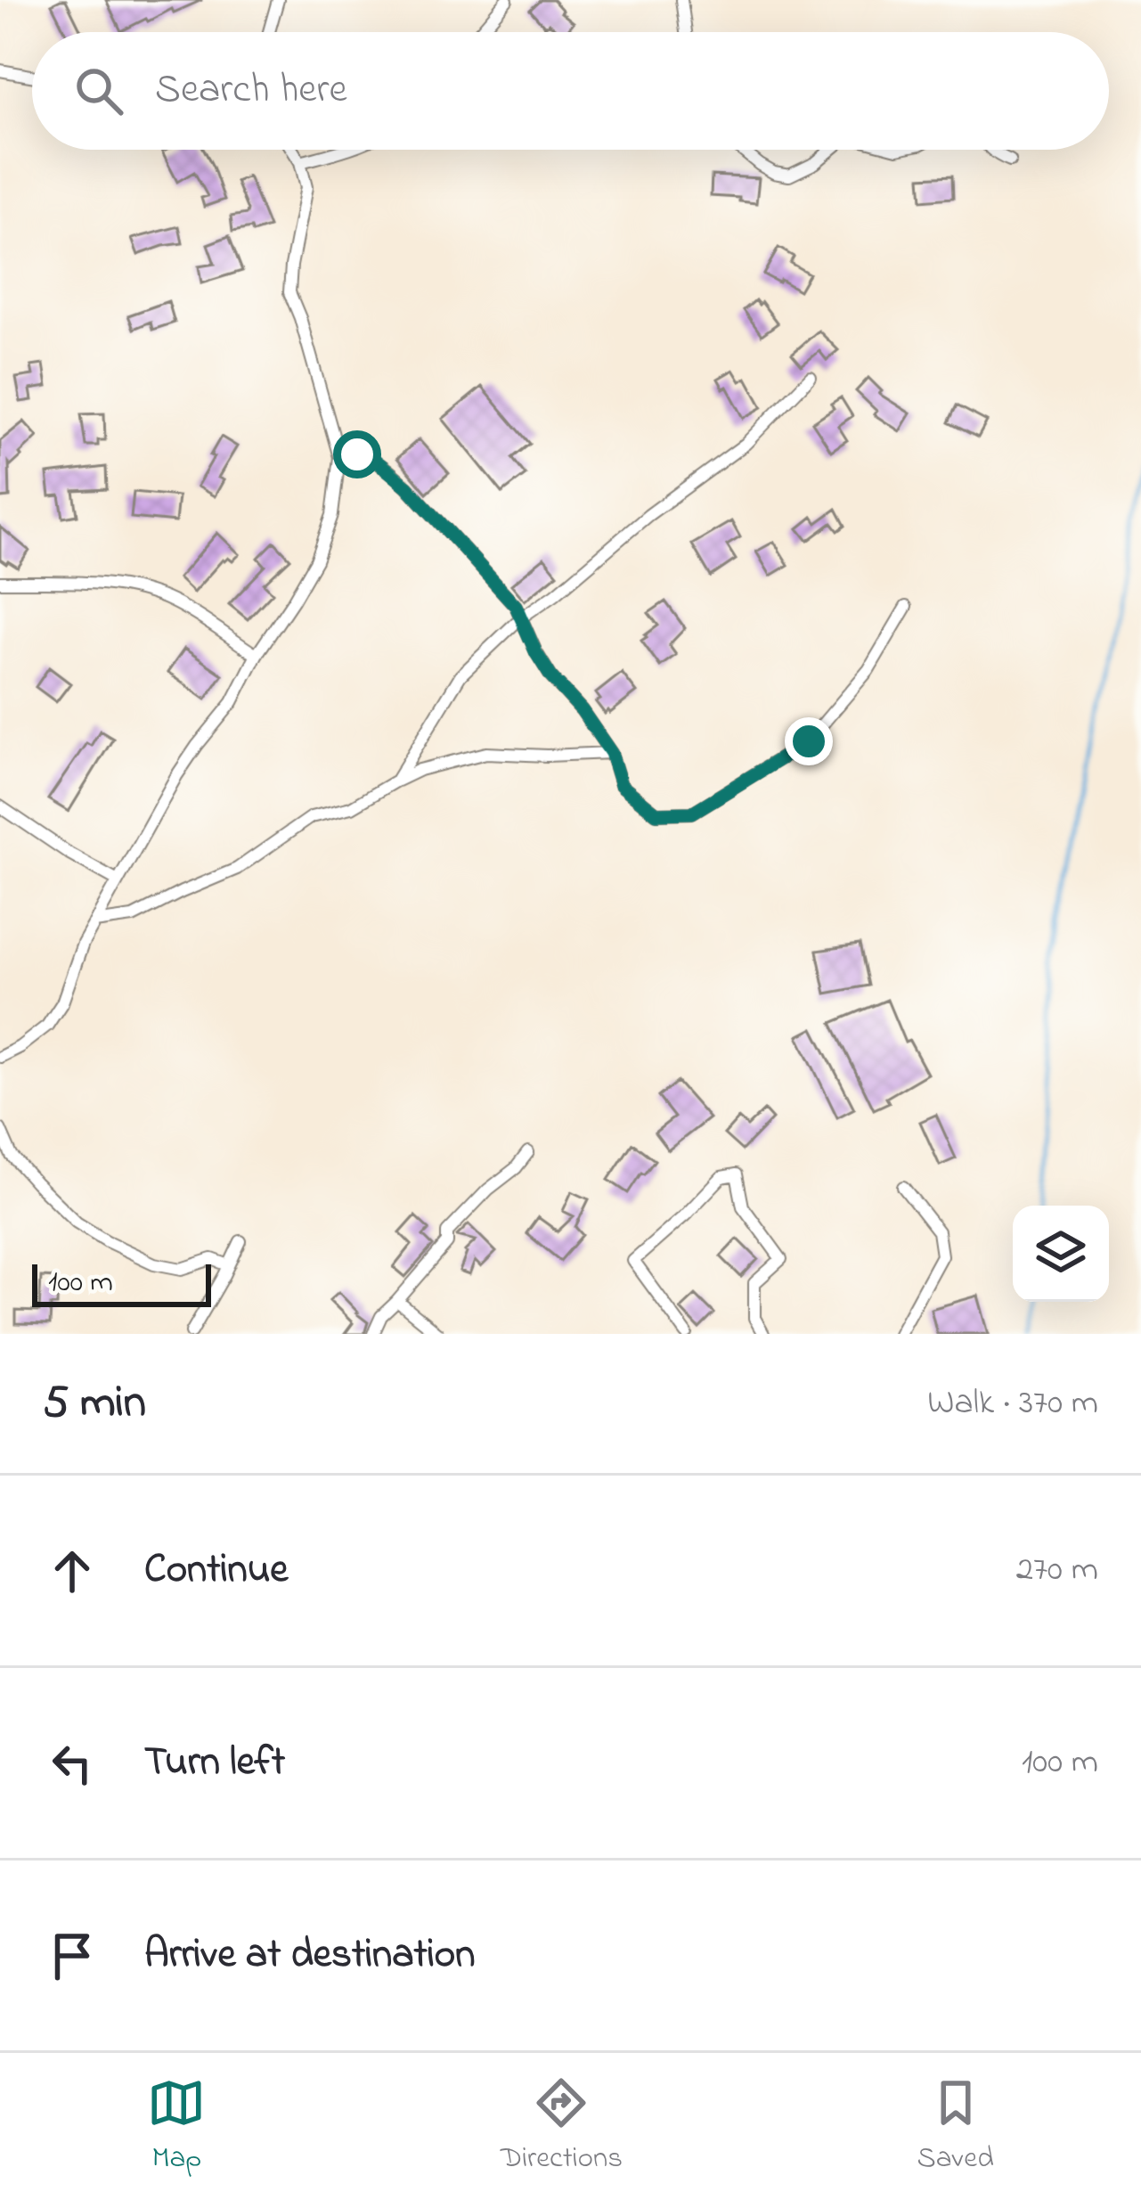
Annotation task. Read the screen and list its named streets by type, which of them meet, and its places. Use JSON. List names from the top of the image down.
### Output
{
  "scale_bar": "100 m",
  "page": {
    "search": "Search here",
    "scale": "100 m",
    "heading": ["5 min", "Walk · 370 m"],
    "list": [
      ["Continue", "270 m"],
      ["Turn left", "100 m"],
      "Arrive at destination"
    ],
    "nav": ["Map", "Directions", "Saved"]
  }
}
